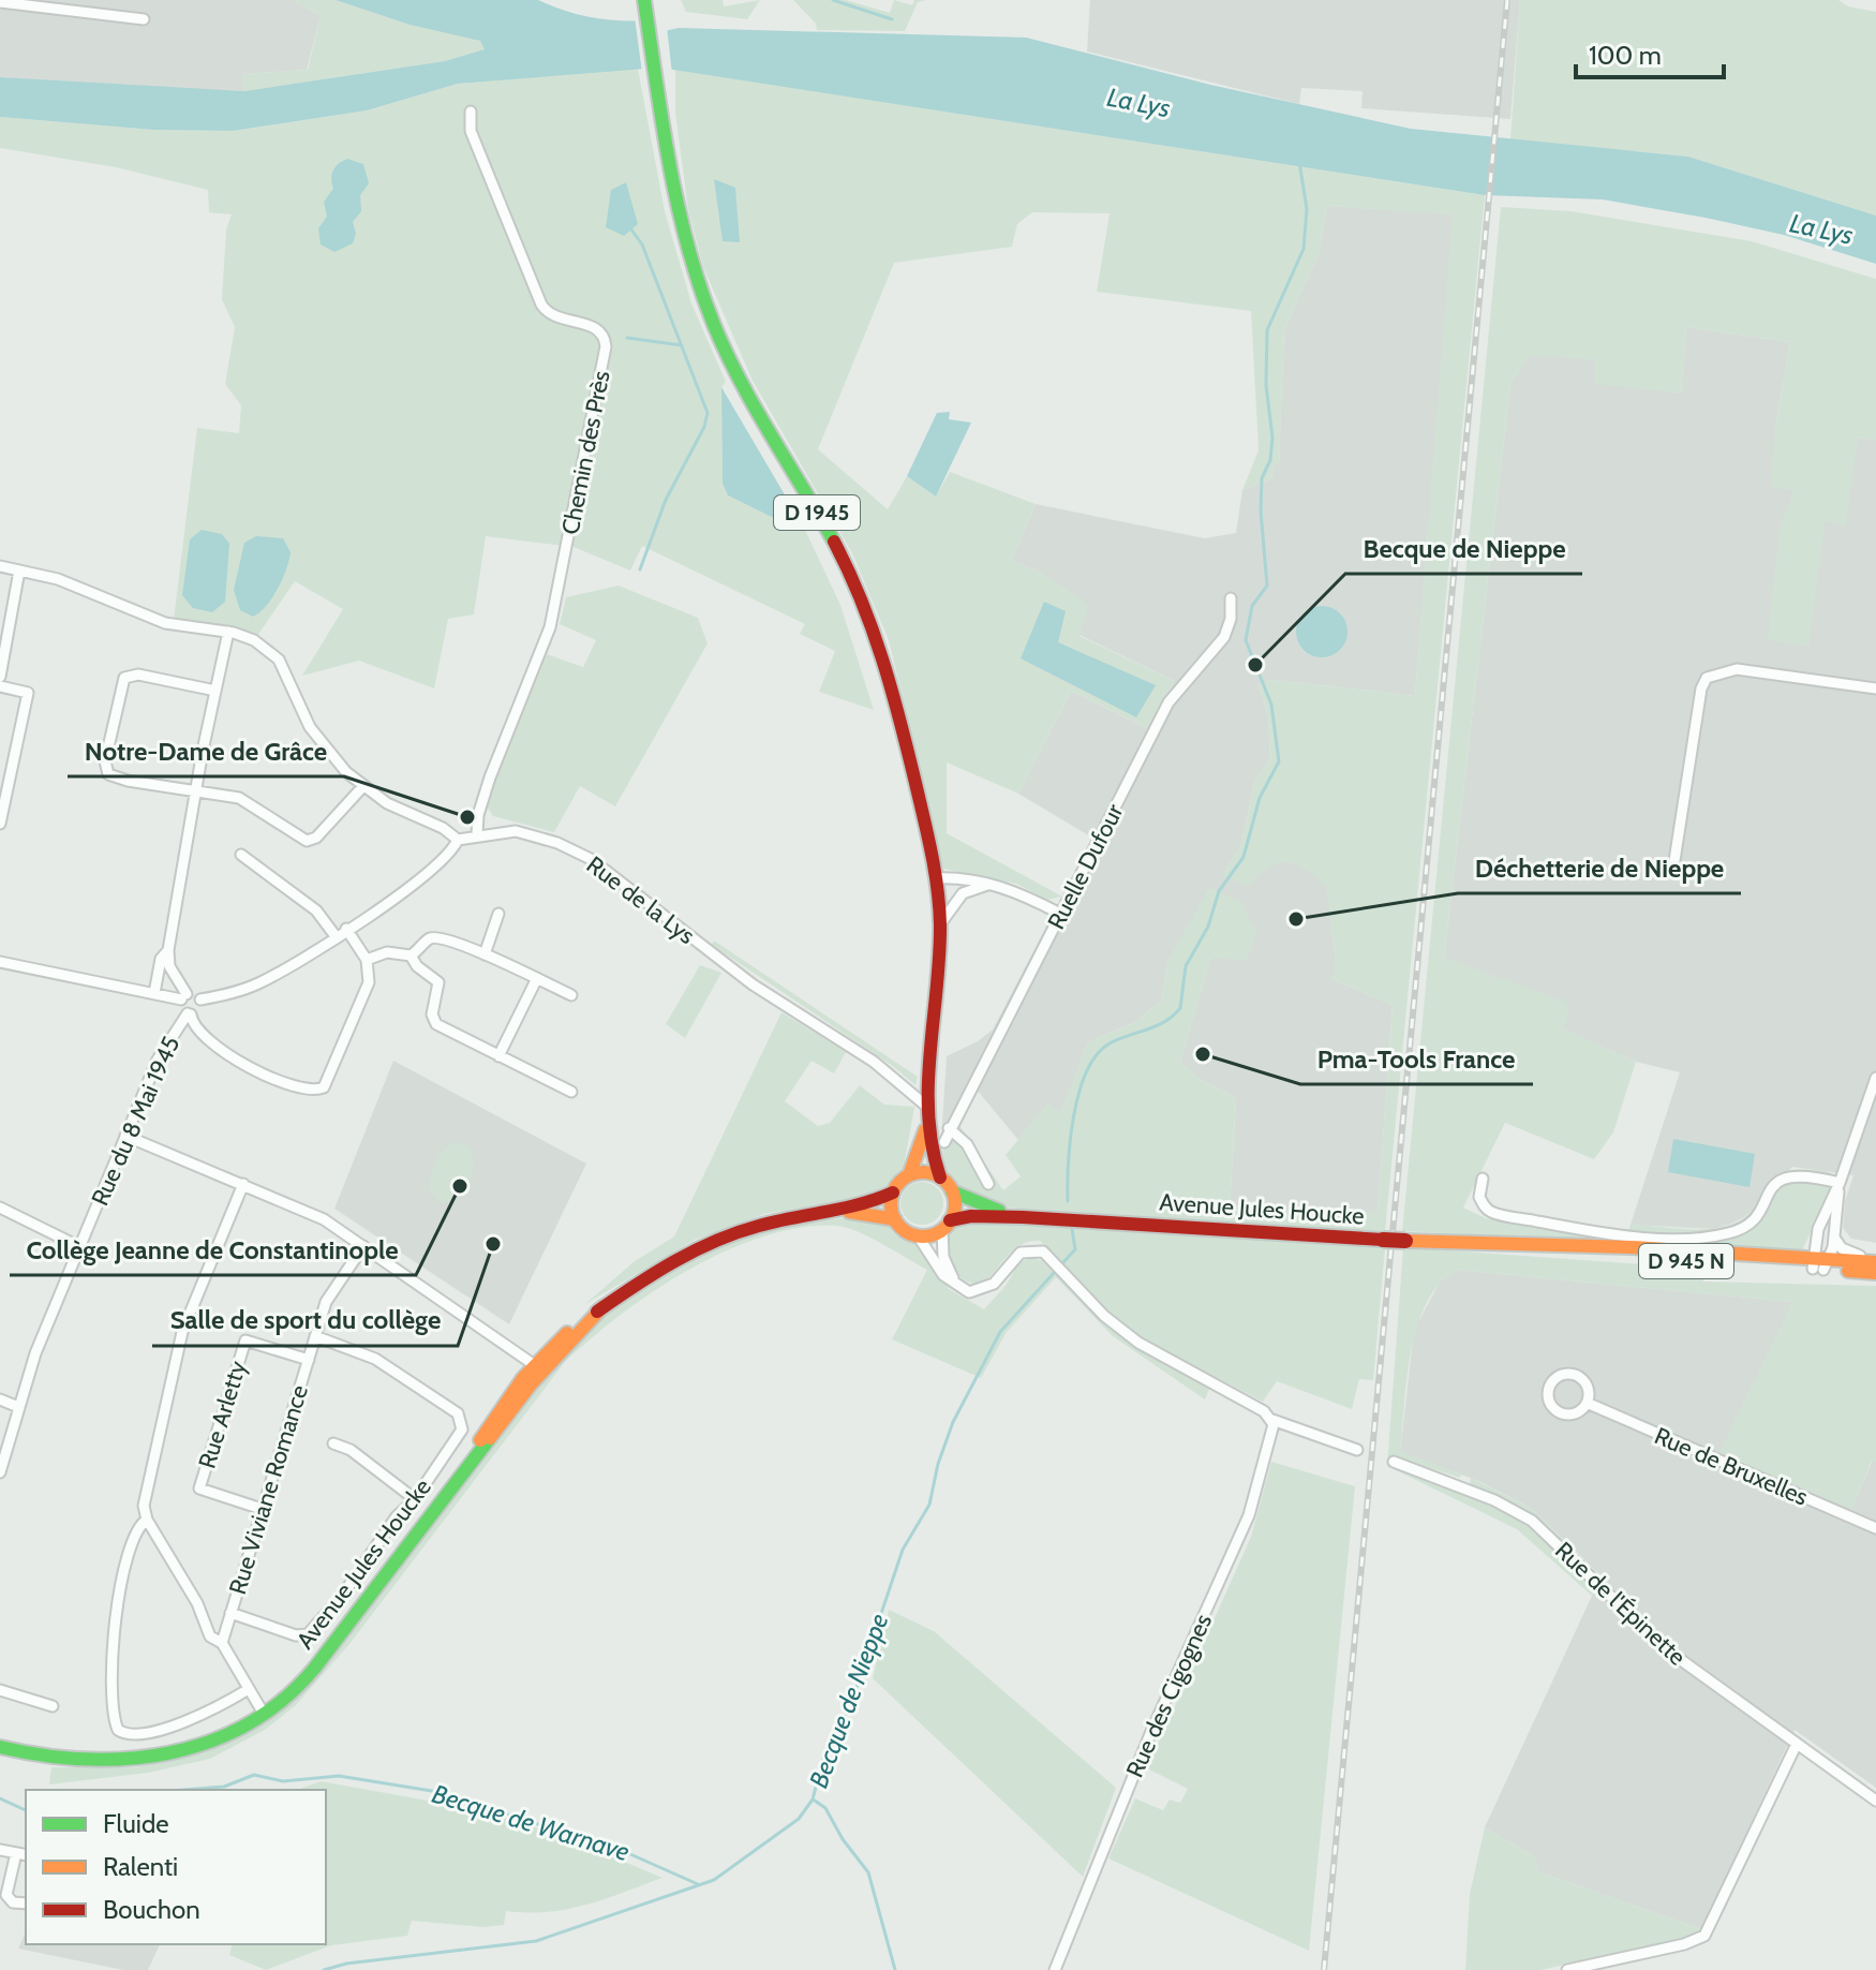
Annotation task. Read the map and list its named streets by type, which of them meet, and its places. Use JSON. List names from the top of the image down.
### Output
{
  "streets": {
    "main road": ["D 1945", "Avenue Jules Houcke", "D 945 N"],
    "street": [
      "Chemin des Près",
      "Ruelle Dufour",
      "Rue de la Lys",
      "Rue du 8 Mai 1945",
      "Rue Arletty",
      "Rue de Bruxelles",
      "Rue Viviane Romance",
      "Rue de l'Épinette",
      "Rue des Cigognes"
    ]
  },
  "crossings": [
    ["Chemin des Près", "Rue de la Lys"],
    ["D 1945", "Rue de la Lys"],
    ["D 1945", "Avenue Jules Houcke"],
    ["Rue Arletty", "Rue Viviane Romance"]
  ],
  "water": ["La Lys", "Becque de Nieppe", "Becque de Warnave"],
  "places": [
    "Becque de Nieppe",
    "Notre-Dame de Grâce",
    "Déchetterie de Nieppe",
    "Pma-Tools France",
    "Collège Jeanne de Constantinople",
    "Salle de sport du collège"
  ],
  "legend": ["Fluide", "Ralenti", "Bouchon"],
  "scale_bar": "100 m"
}
